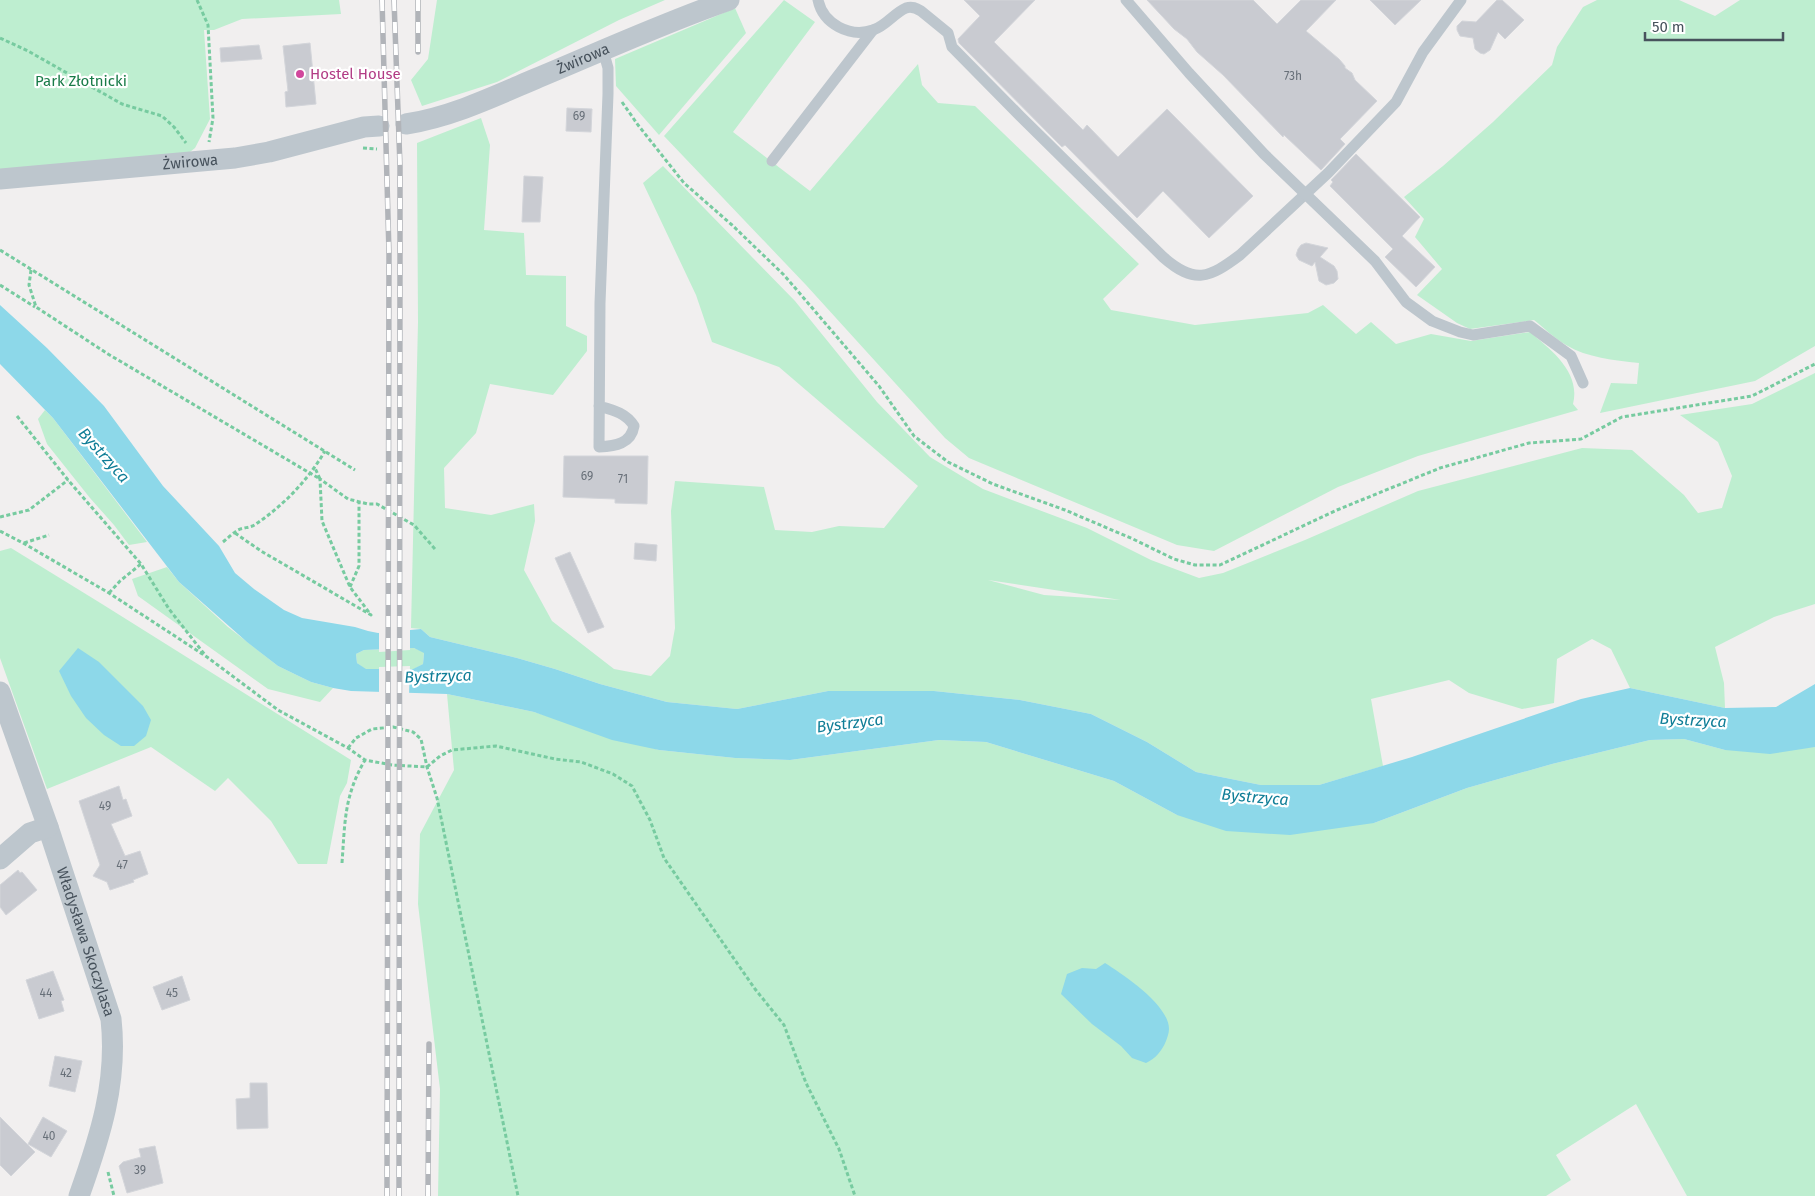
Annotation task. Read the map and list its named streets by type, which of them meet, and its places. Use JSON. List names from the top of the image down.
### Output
{
  "streets": {
    "street": ["Żwirowa", "Władysława Skoczylasa"]
  },
  "water": ["Bystrzyca"],
  "parks": ["Park Złotnicki"],
  "places": ["Hostel House"],
  "house_numbers": [
    "73h",
    "69",
    "69",
    "71",
    "49",
    "47",
    "44",
    "45",
    "42",
    "40",
    "39"
  ],
  "scale_bar": "50 m"
}
